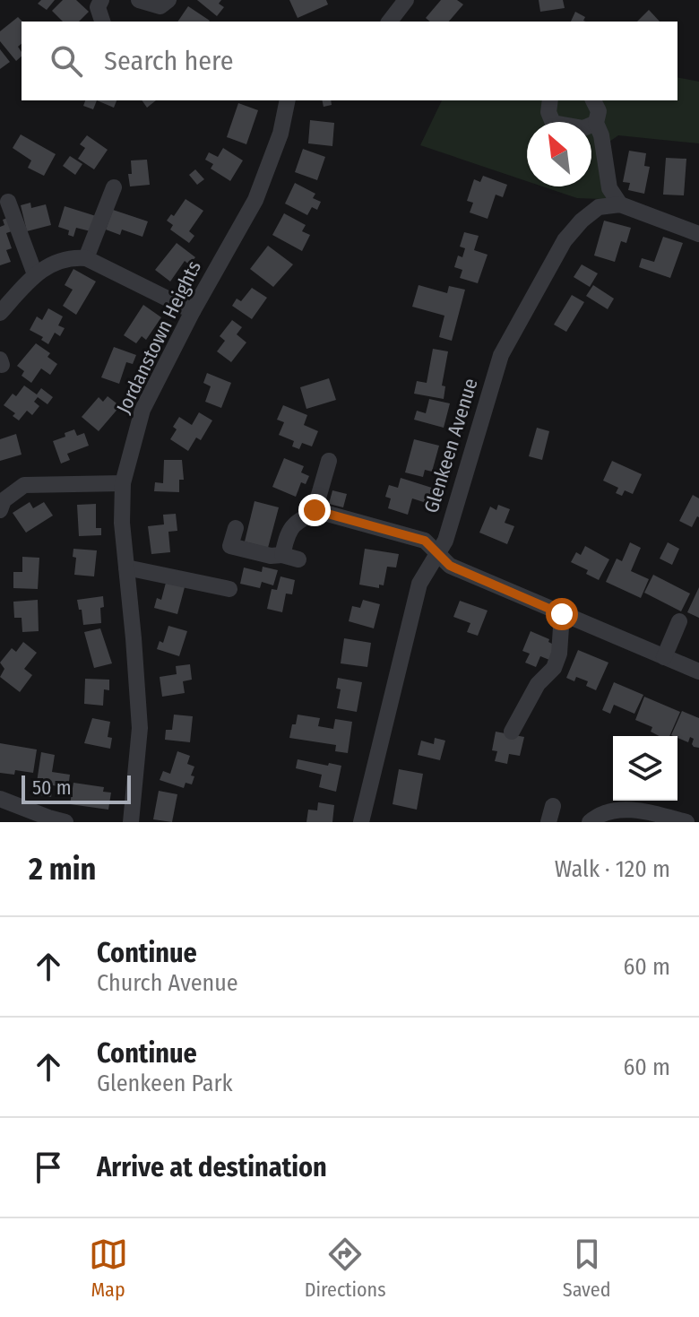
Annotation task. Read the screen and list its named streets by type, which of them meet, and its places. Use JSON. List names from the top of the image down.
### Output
{
  "streets": {
    "street": ["Jordanstown Heights", "Glenkeen Avenue"]
  },
  "scale_bar": "50 m",
  "north": "top left",
  "page": {
    "search": "Search here",
    "scale": "50 m",
    "heading": ["2 min", "Walk · 120 m"],
    "list": [
      ["Continue", "Church Avenue", "60 m"],
      ["Continue", "Glenkeen Park", "60 m"],
      "Arrive at destination"
    ],
    "nav": ["Map", "Directions", "Saved"]
  }
}
